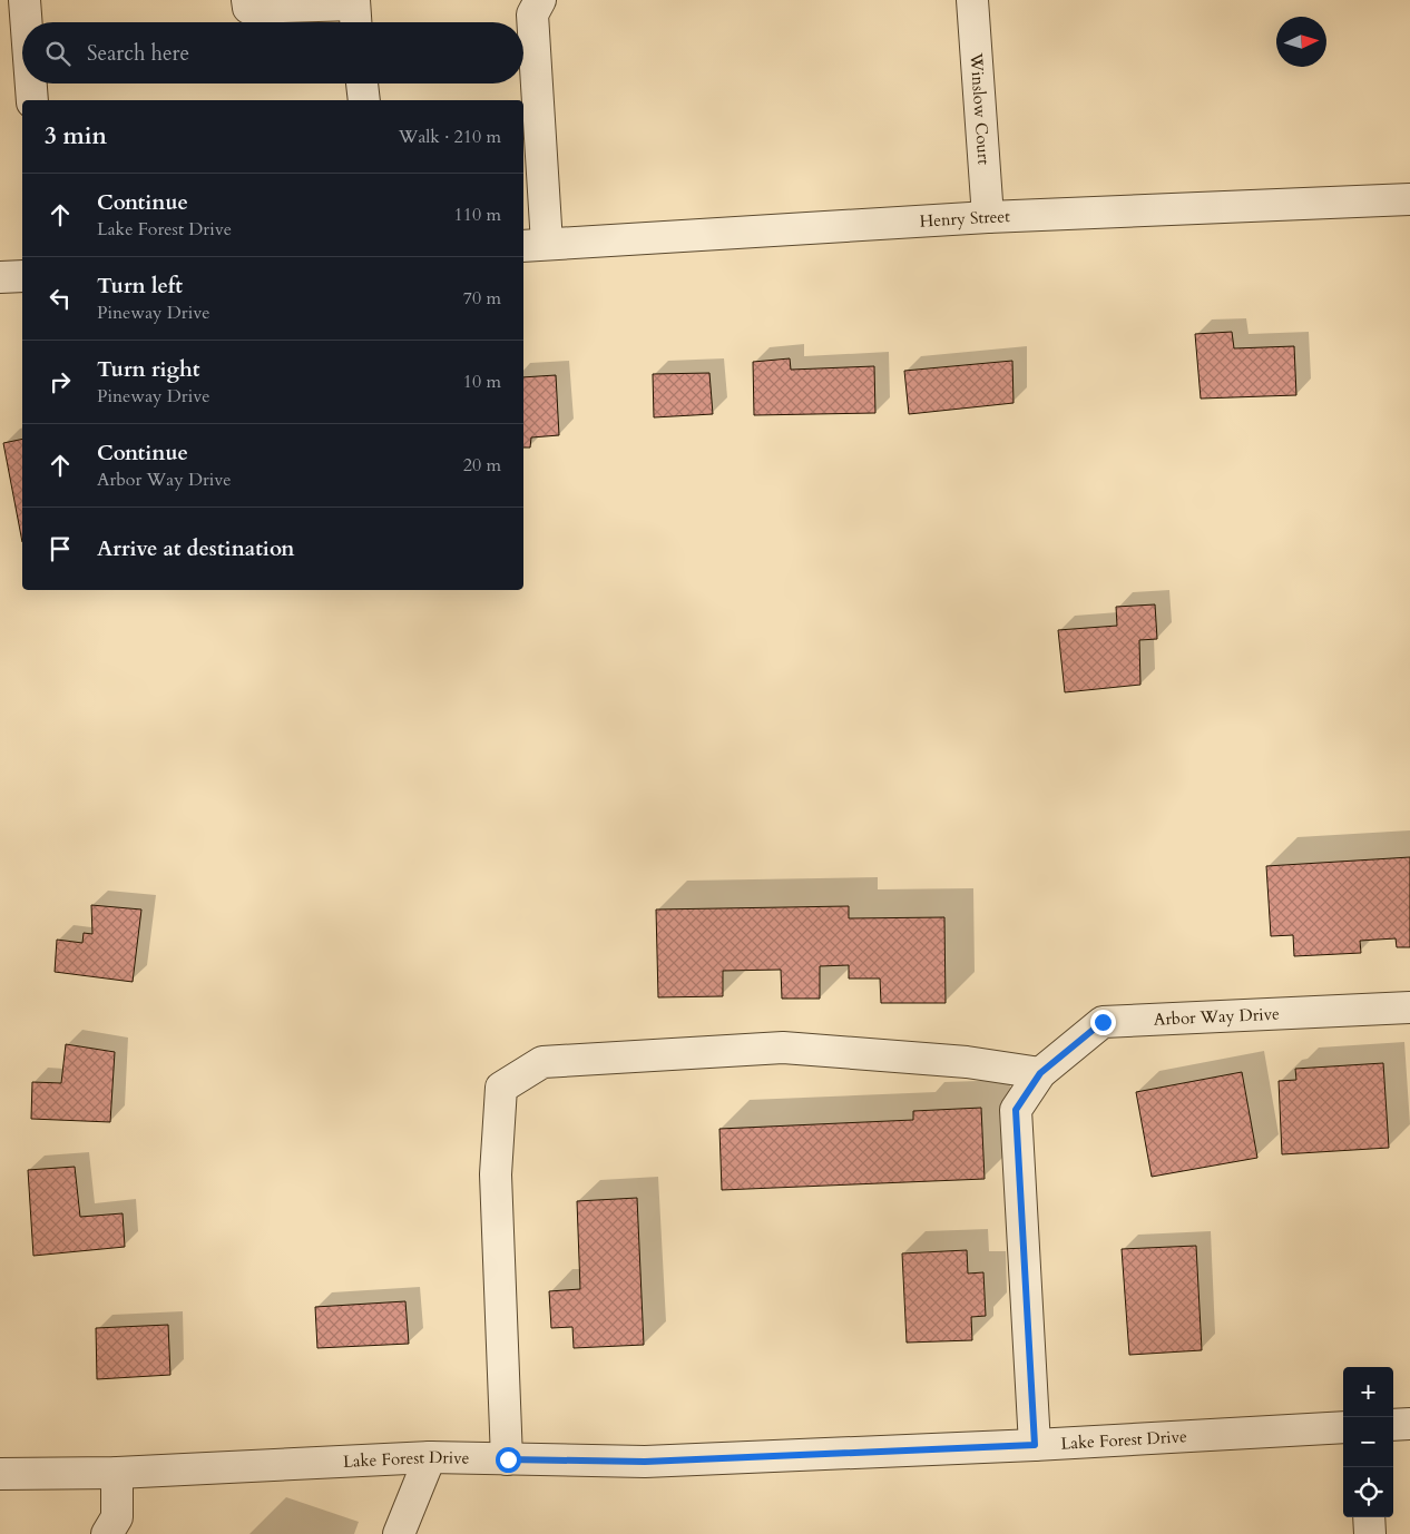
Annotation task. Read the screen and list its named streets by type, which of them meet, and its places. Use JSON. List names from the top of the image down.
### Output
{
  "streets": {
    "street": [
      "Winslow Court",
      "Henry Street",
      "Arbor Way Drive",
      "Lake Forest Drive"
    ]
  },
  "crossings": [
    ["Winslow Court", "Henry Street"],
    ["Arbor Way Drive", "Lake Forest Drive"]
  ],
  "north": "right",
  "page": {
    "search": "Search here",
    "heading": ["3 min", "Walk · 210 m"],
    "list": [
      ["Continue", "Lake Forest Drive", "110 m"],
      ["Turn left", "Pineway Drive", "70 m"],
      ["Turn right", "Pineway Drive", "10 m"],
      ["Continue", "Arbor Way Drive", "20 m"],
      "Arrive at destination"
    ],
    "map_buttons": ["+", "−"]
  }
}
